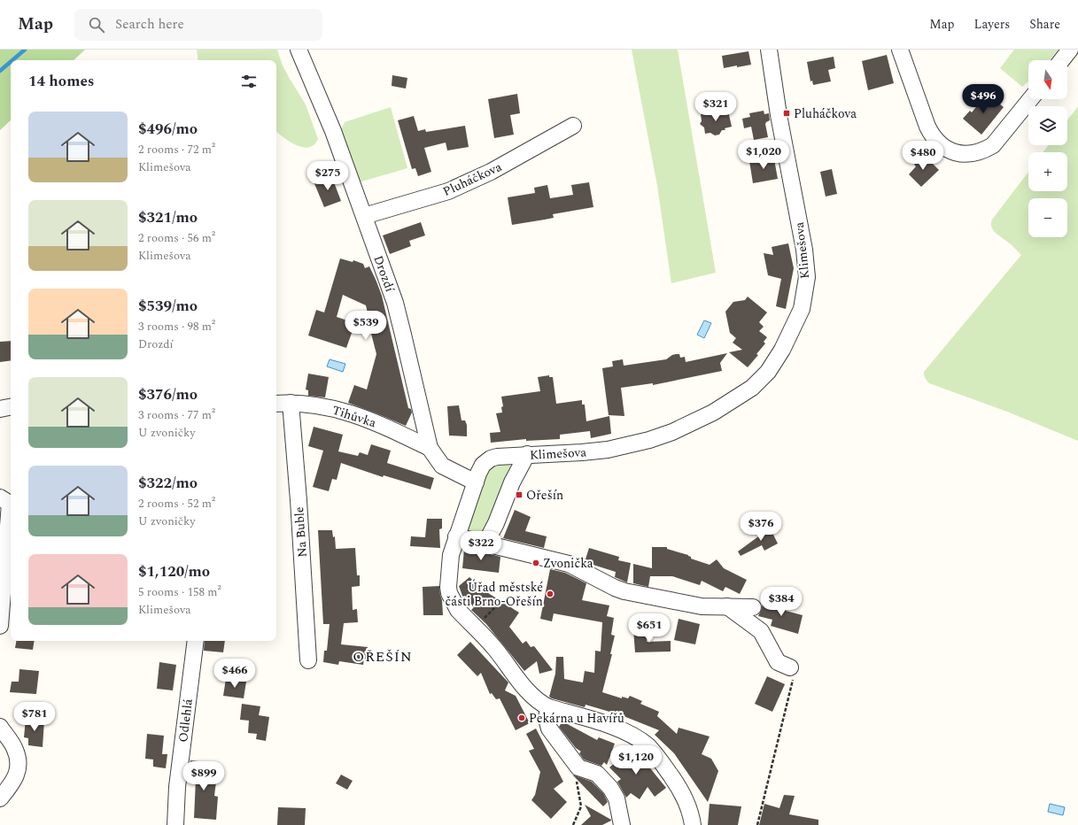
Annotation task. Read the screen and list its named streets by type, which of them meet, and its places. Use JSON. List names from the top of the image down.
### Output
{
  "streets": {
    "street": [
      "Pluháčkova",
      "Klimešova",
      "Drozdí",
      "Tihůvka",
      "Na Buble",
      "Odlehlá"
    ]
  },
  "crossings": [
    ["Pluháčkova", "Drozdí"],
    ["Klimešova", "Drozdí"],
    ["Drozdí", "Tihůvka"],
    ["Tihůvka", "Na Buble"]
  ],
  "districts": ["OŘEŠÍN"],
  "places": {
    "transit": ["Pluháčkova", "Ořešín"],
    "other": ["Zvonička", "Úřad městské části Brno-Ořešín", "Pekárna u Havířů"]
  },
  "north": "bottom",
  "page": {
    "header": "Map",
    "search": "Search here",
    "nav": ["Map", "Layers", "Share"],
    "map_buttons": ["+", "−"],
    "heading": "14 homes",
    "price": [
      "$496",
      "$321",
      "$1,020",
      "$480",
      "$275",
      "$539",
      "$376",
      "$322",
      "$384",
      "$651",
      "$466",
      "$781",
      "$1,120",
      "$899"
    ],
    "list": [
      {
        "name": "$496/mo",
        "note": "2 rooms · 72 m² · Klimešova"
      },
      {
        "name": "$321/mo",
        "note": "2 rooms · 56 m² · Klimešova"
      },
      {
        "name": "$539/mo",
        "note": "3 rooms · 98 m² · Drozdí"
      },
      {
        "name": "$376/mo",
        "note": "3 rooms · 77 m² · U zvoničky"
      },
      {
        "name": "$322/mo",
        "note": "2 rooms · 52 m² · U zvoničky"
      },
      {
        "name": "$1,120/mo",
        "note": "5 rooms · 158 m² · Klimešova"
      }
    ]
  }
}
